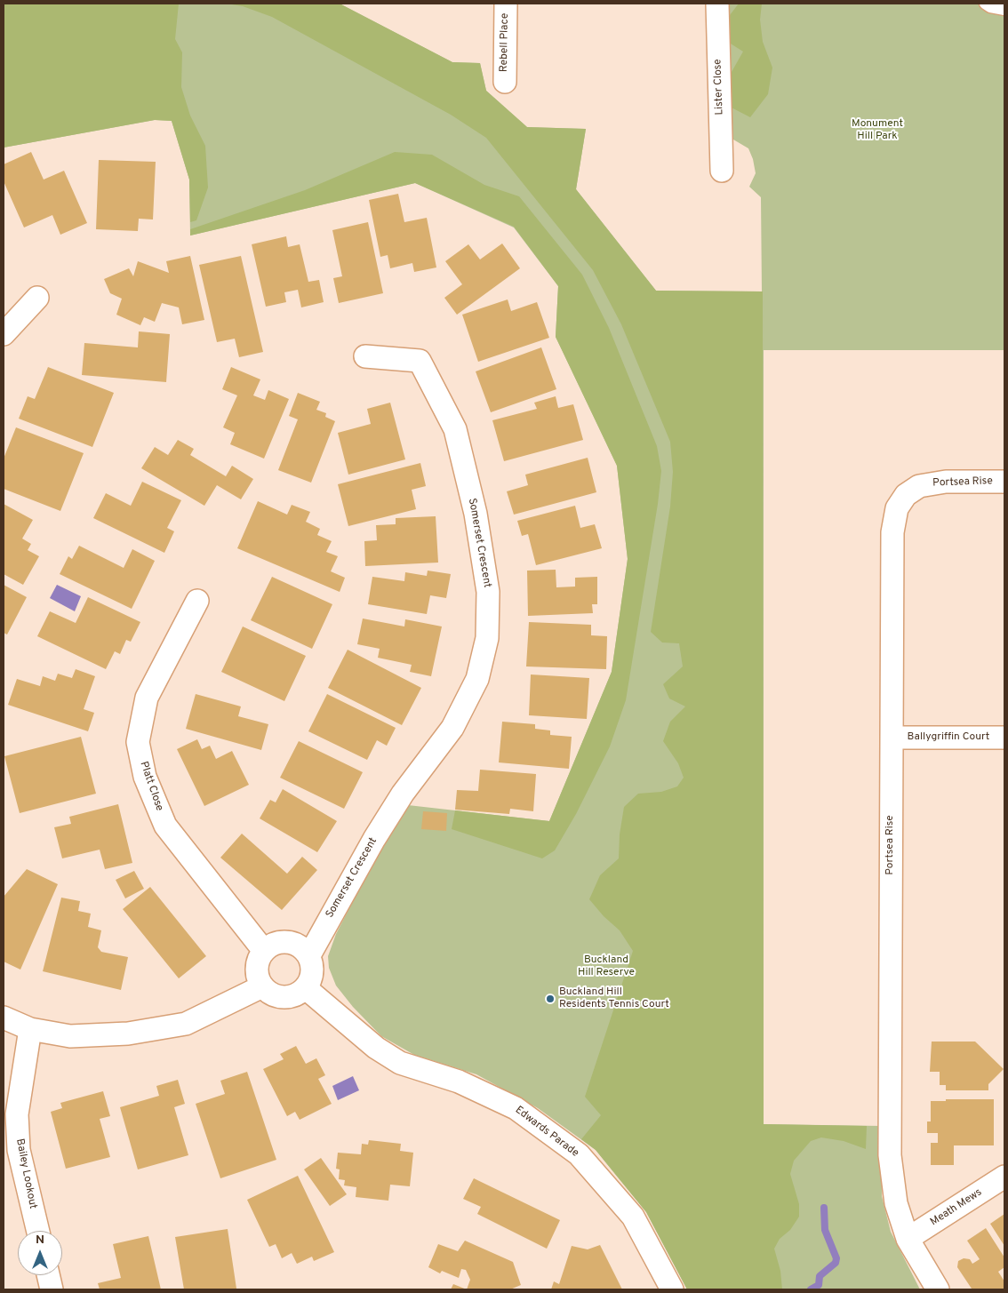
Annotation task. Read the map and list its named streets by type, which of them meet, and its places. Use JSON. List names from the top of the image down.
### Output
{
  "streets": {
    "street": [
      "Rebell Place",
      "Lister Close",
      "Portsea Rise",
      "Somerset Crescent",
      "Ballygriffin Court",
      "Platt Close",
      "Edwards Parade",
      "Bailey Lookout",
      "Meath Mews"
    ]
  },
  "crossings": [
    ["Portsea Rise", "Ballygriffin Court"],
    ["Portsea Rise", "Meath Mews"],
    ["Somerset Crescent", "Platt Close"],
    ["Somerset Crescent", "Edwards Parade"],
    ["Platt Close", "Edwards Parade"]
  ],
  "parks": ["Monument Hill Park", "Buckland Hill Reserve"],
  "places": ["Buckland Hill Residents Tennis Court"],
  "north": "top"
}
